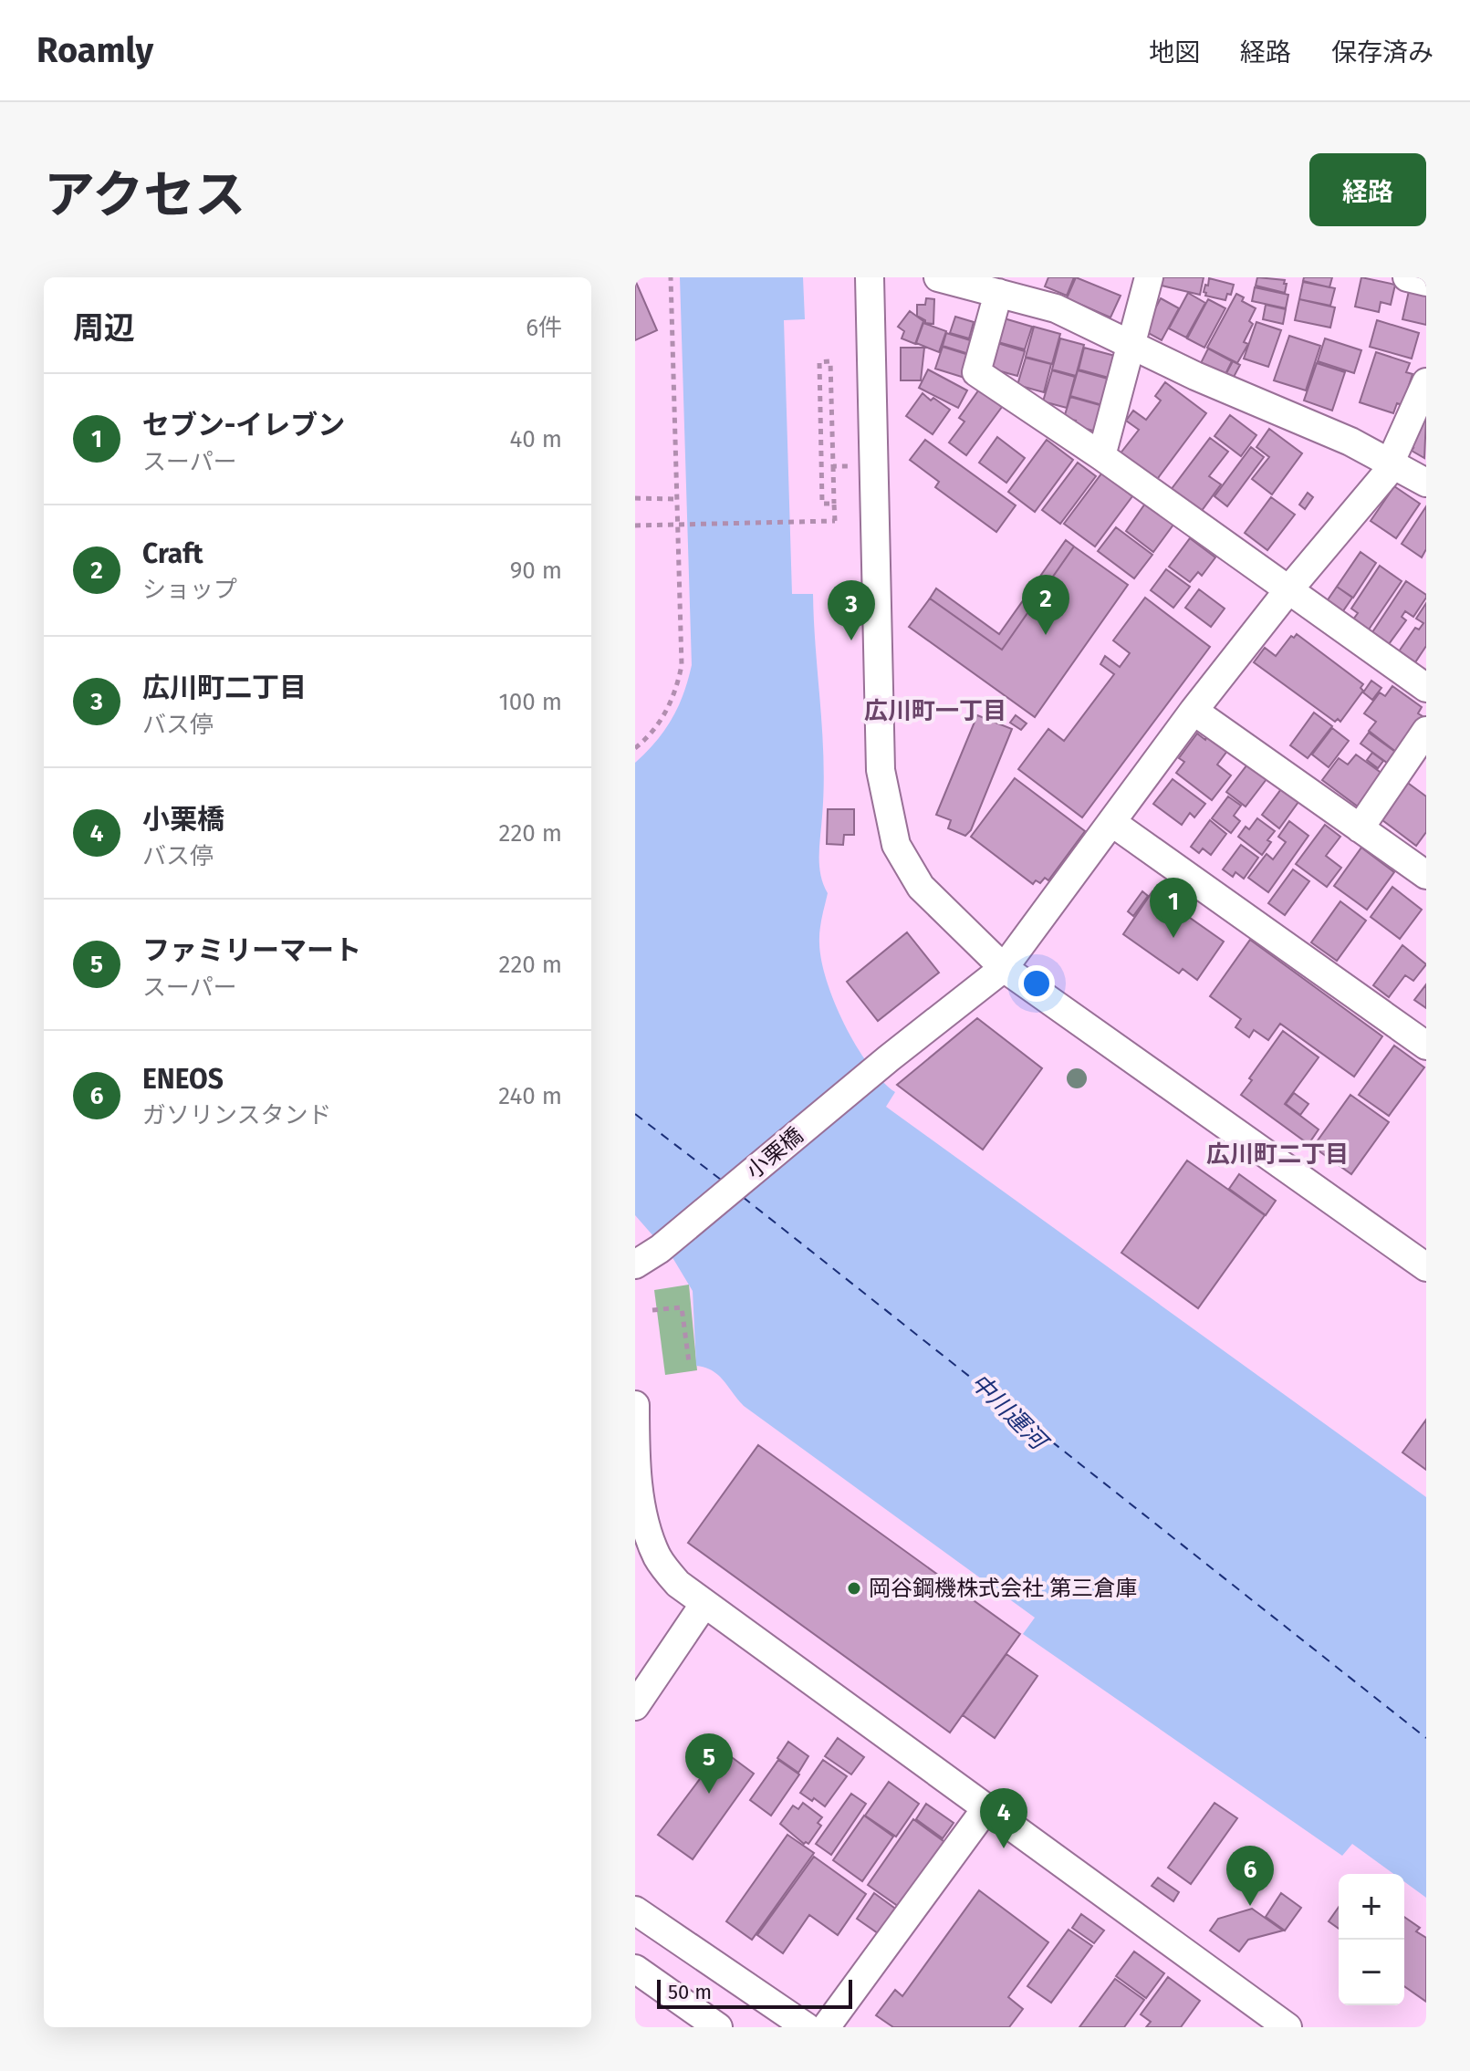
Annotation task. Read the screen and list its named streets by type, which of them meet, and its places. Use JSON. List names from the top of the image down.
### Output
{
  "streets": {
    "street": ["小栗橋"]
  },
  "districts": ["広川町一丁目", "広川町二丁目"],
  "water": ["中川運河"],
  "places": ["岡谷鋼機株式会社 第三倉庫"],
  "scale_bar": "50 m",
  "page": {
    "header": "Roamly",
    "nav": ["地図", "経路", "保存済み"],
    "title": "アクセス",
    "buttons": "経路",
    "heading": ["周辺", "6件"],
    "list": [
      {
        "mark": "1",
        "name": "セブン-イレブン",
        "note": "スーパー",
        "value": "40 m"
      },
      {
        "mark": "2",
        "name": "Craft",
        "note": "ショップ",
        "value": "90 m"
      },
      {
        "mark": "3",
        "name": "広川町二丁目",
        "note": "バス停",
        "value": "100 m"
      },
      {
        "mark": "4",
        "name": "小栗橋",
        "note": "バス停",
        "value": "220 m"
      },
      {
        "mark": "5",
        "name": "ファミリーマート",
        "note": "スーパー",
        "value": "220 m"
      },
      {
        "mark": "6",
        "name": "ENEOS",
        "note": "ガソリンスタンド",
        "value": "240 m"
      }
    ],
    "pins": [
      "2",
      "3",
      "1",
      "5",
      "4",
      "6"
    ],
    "map_buttons": ["+", "−"],
    "scale": "50 m"
  }
}
